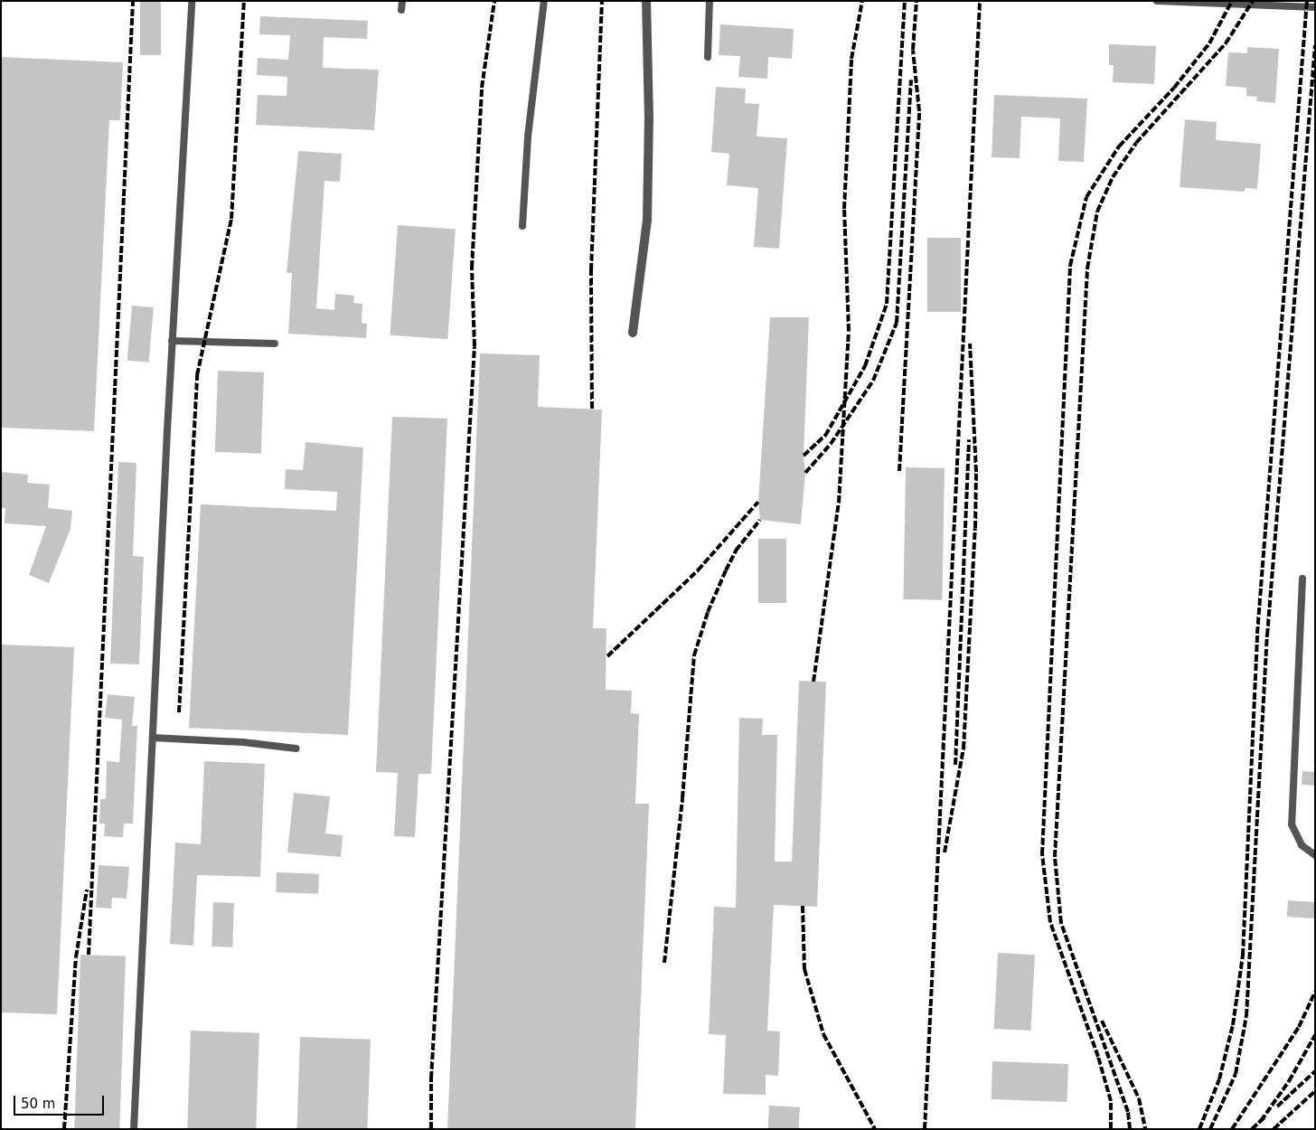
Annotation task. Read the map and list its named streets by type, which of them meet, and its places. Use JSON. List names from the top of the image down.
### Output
{
  "scale_bar": "50 m"
}
